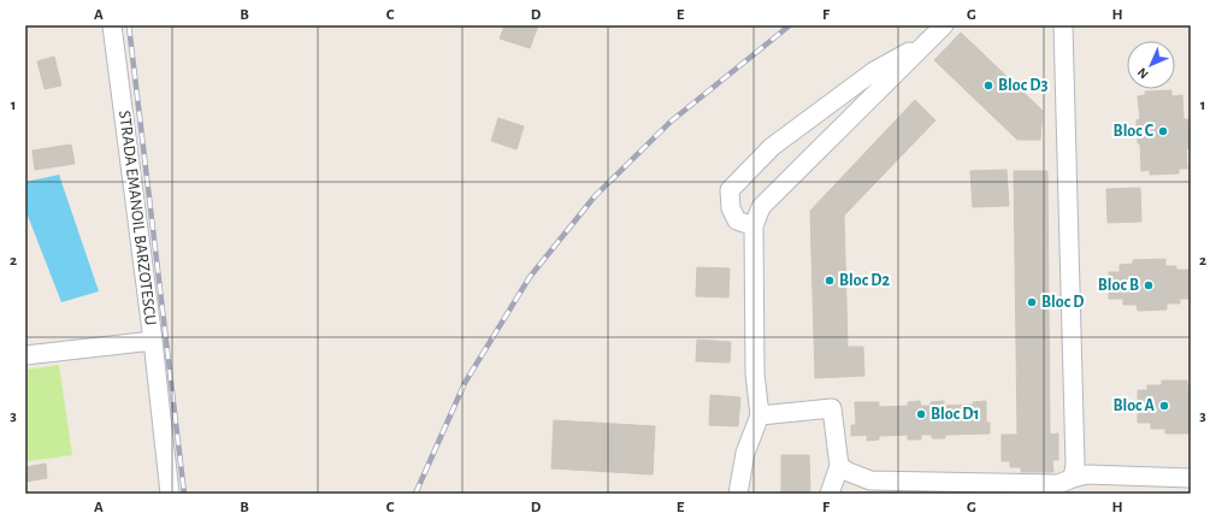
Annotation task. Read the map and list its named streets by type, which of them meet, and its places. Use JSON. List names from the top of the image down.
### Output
{
  "streets": {
    "street": ["STRADA EMANOIL BARZOTESCU"]
  },
  "places": [
    "Bloc D3",
    "Bloc C",
    "Bloc D2",
    "Bloc B",
    "Bloc D",
    "Bloc A",
    "Bloc D1"
  ],
  "north": "bottom left",
  "grid": {
    "columns": [
      "A",
      "B",
      "C",
      "D",
      "E",
      "F",
      "G",
      "H"
    ],
    "rows": ["1", "2", "3"]
  }
}
